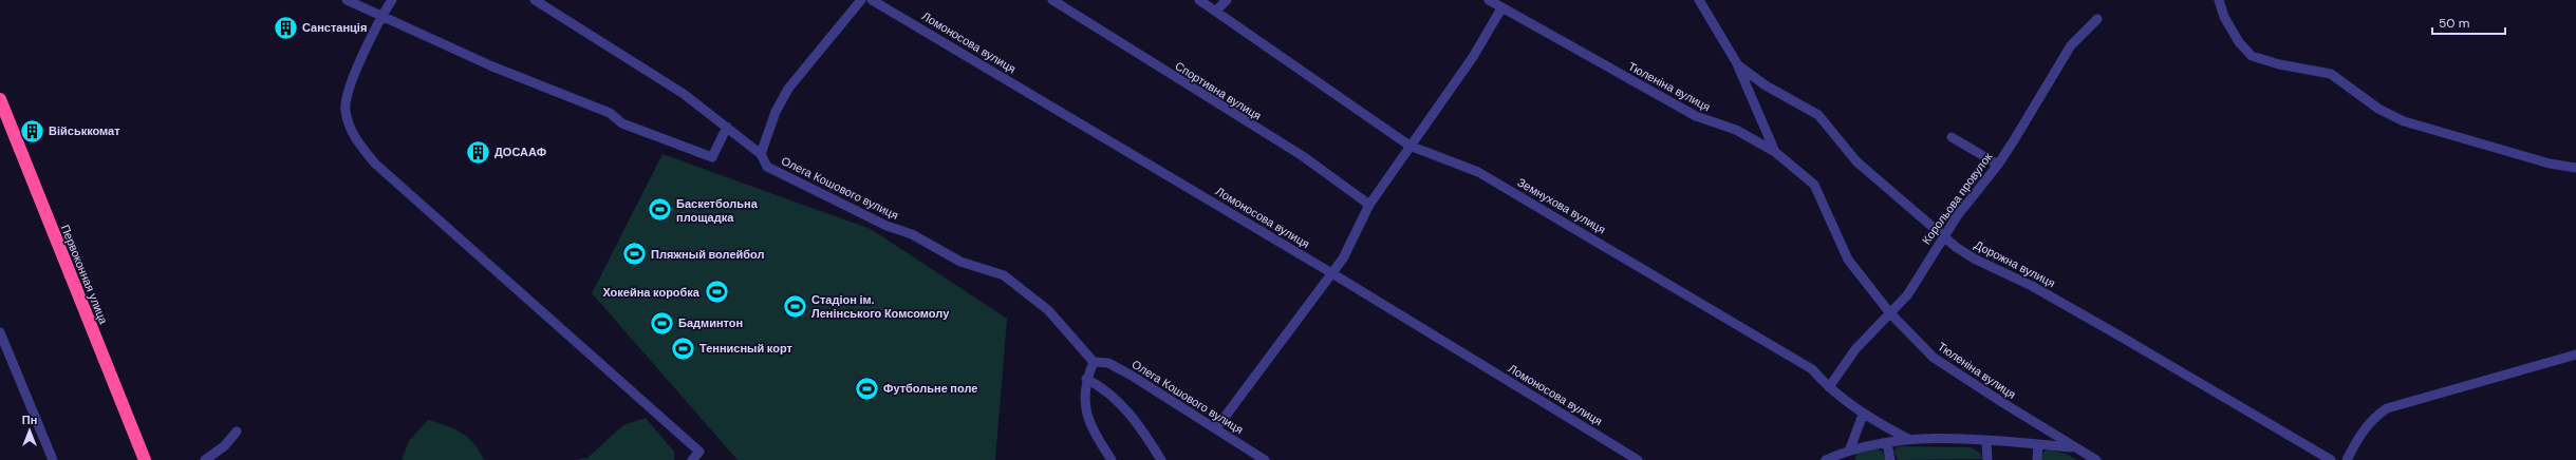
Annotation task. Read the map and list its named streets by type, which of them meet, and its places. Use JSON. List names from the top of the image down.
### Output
{
  "streets": {
    "highway": ["Первоконная улица"],
    "street": [
      "Ломоносова вулиця",
      "Тюленіна вулиця",
      "Спортивна вулиця",
      "Олега Кошового вулиця",
      "Корольова провулок",
      "Земнухова вулиця",
      "Дорожна вулиця"
    ]
  },
  "crossings": [
    ["Тюленіна вулиця", "Корольова провулок"],
    ["Корольова провулок", "Земнухова вулиця"],
    ["Корольова провулок", "Дорожна вулиця"]
  ],
  "places": {
    "building": ["Санстанція", "Військкомат", "ДОСААФ"],
    "sports": [
      "Баскетбольна площадка",
      "Пляжный волейбол",
      "Хокейна коробка",
      "Стадіон ім. Ленінського Комсомолу",
      "Бадминтон",
      "Теннисный корт",
      "Футбольне поле"
    ]
  },
  "scale_bar": "50 m",
  "north": "top"
}
